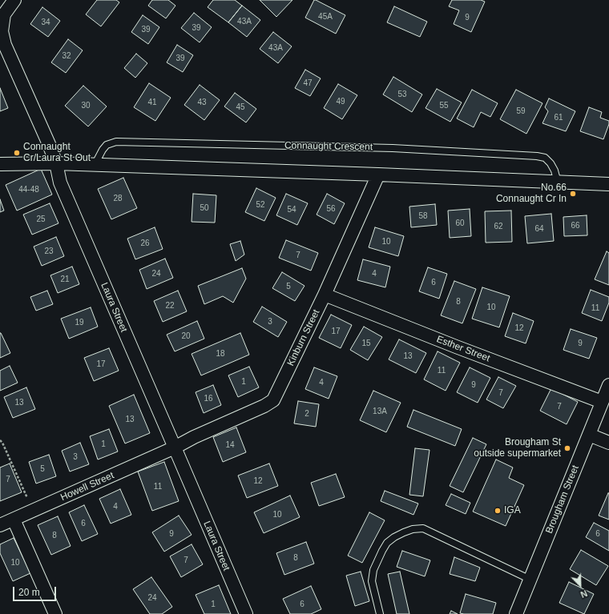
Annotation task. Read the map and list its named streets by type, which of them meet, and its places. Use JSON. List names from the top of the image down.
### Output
{
  "streets": {
    "street": [
      "Laura Street",
      "Kinburn Street",
      "Esther Street",
      "Howell Street",
      "Brougham Street"
    ],
    "lane": ["Connaught Crescent"]
  },
  "crossings": [
    ["Laura Street", "Kinburn Street"],
    ["Laura Street", "Howell Street"],
    ["Kinburn Street", "Esther Street"],
    ["Kinburn Street", "Howell Street"],
    ["Esther Street", "Brougham Street"]
  ],
  "places": [
    "Connaught Cr/Laura St Out",
    "No.66 Connaught Cr In",
    "Brougham St outside supermarket",
    "IGA"
  ],
  "house_numbers": [
    "45A",
    "9",
    "43A",
    "34",
    "39",
    "39",
    "43A",
    "32",
    "39",
    "47",
    "53",
    "49",
    "41",
    "43",
    "30",
    "55",
    "45",
    "59",
    "61",
    "44-48",
    "28",
    "52",
    "50",
    "56",
    "54",
    "58",
    "25",
    "60",
    "66",
    "62",
    "64",
    "10",
    "26",
    "23",
    "7",
    "24",
    "4",
    "21",
    "6",
    "5",
    "8",
    "22",
    "10",
    "11",
    "3",
    "19",
    "12",
    "17",
    "20",
    "15",
    "9",
    "18",
    "13",
    "17",
    "11",
    "1",
    "4",
    "9",
    "7",
    "16",
    "13",
    "7",
    "13A",
    "2",
    "13",
    "1",
    "14",
    "3",
    "5",
    "7",
    "12",
    "11",
    "4",
    "10",
    "6",
    "9",
    "6",
    "8",
    "8",
    "7",
    "10",
    "24",
    "1",
    "6"
  ],
  "scale_bar": "20 m",
  "north": "bottom right"
}
